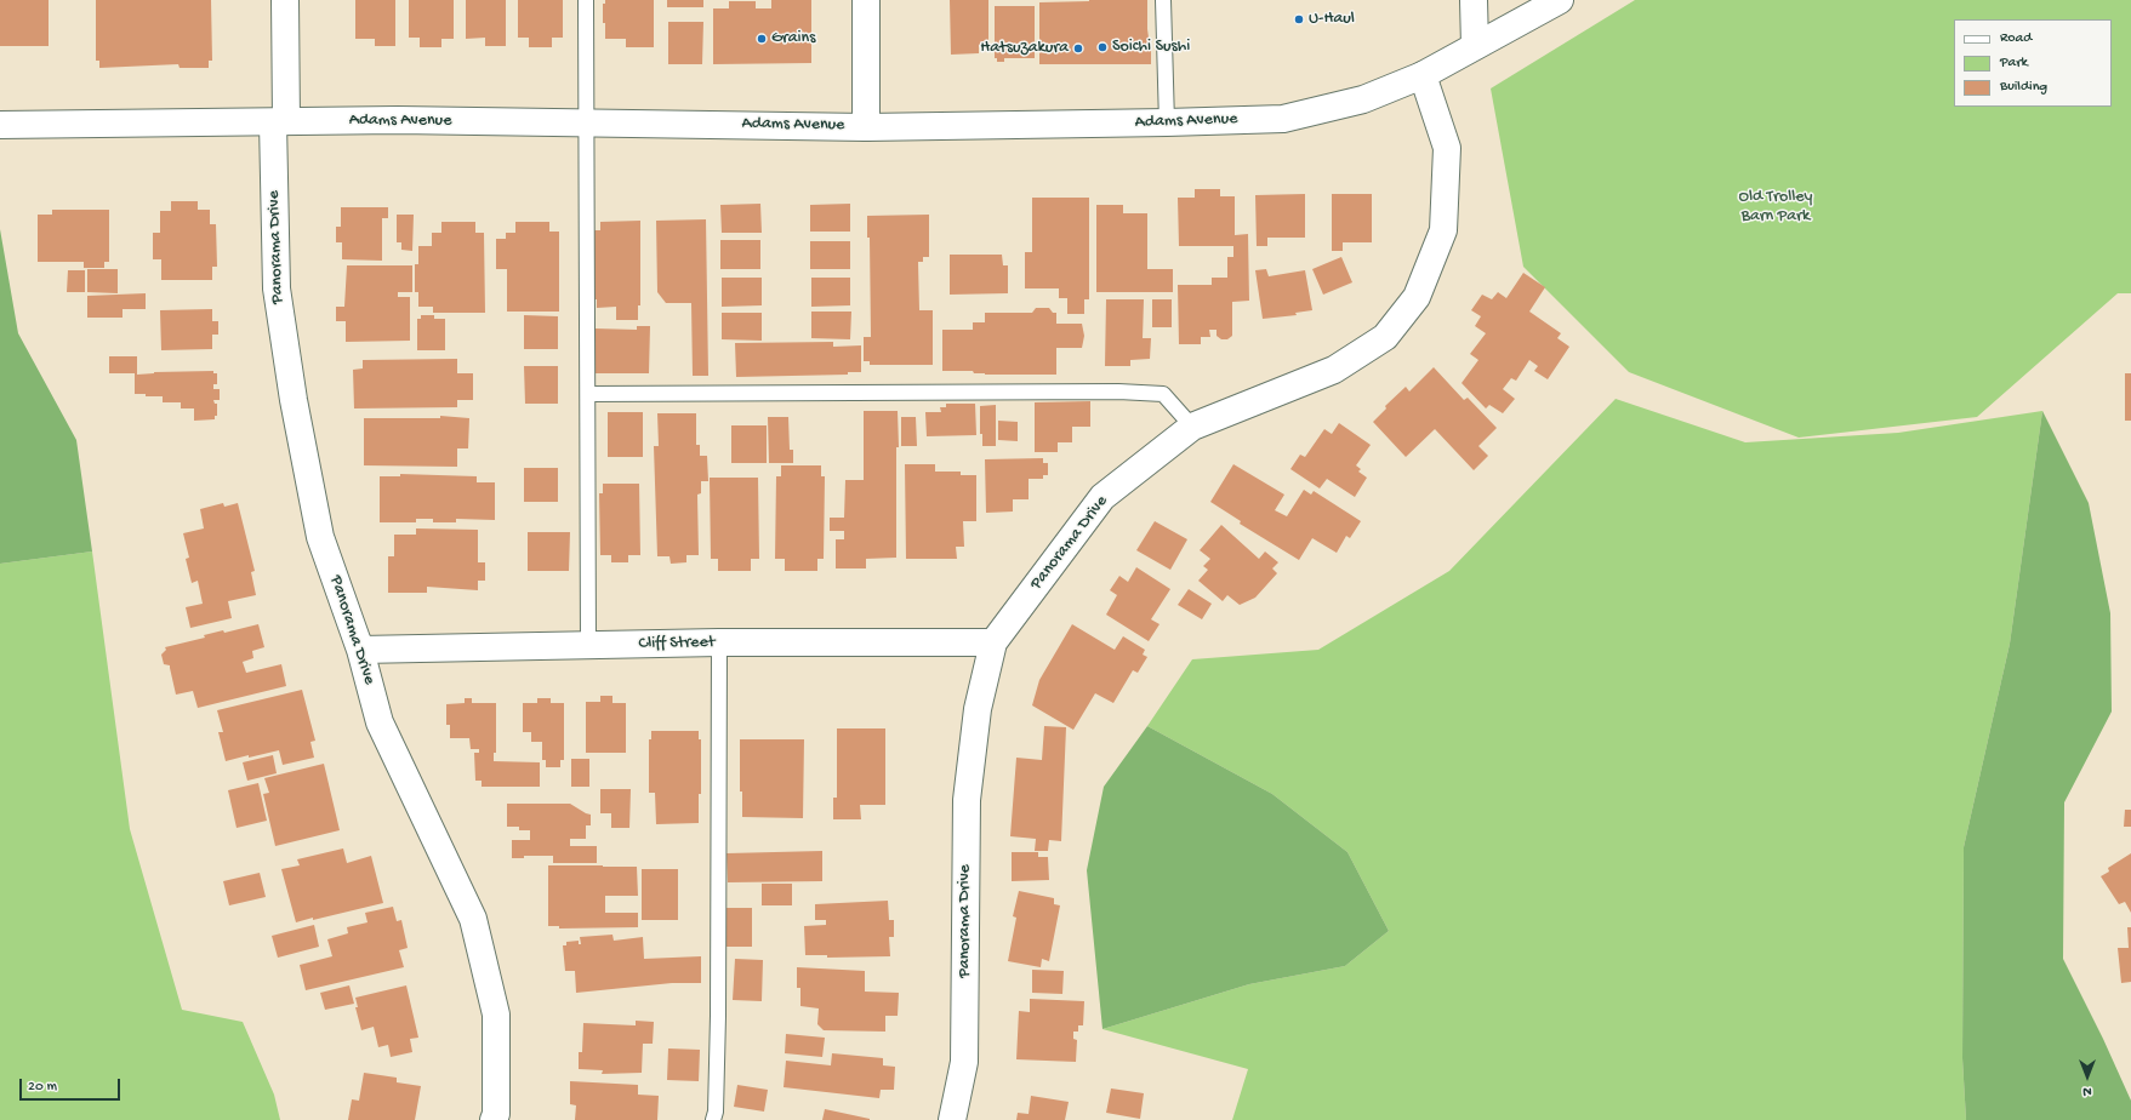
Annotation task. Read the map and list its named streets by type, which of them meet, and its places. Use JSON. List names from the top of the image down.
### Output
{
  "streets": {
    "street": ["Adams Avenue", "Panorama Drive", "Cliff Street"]
  },
  "crossings": [
    ["Adams Avenue", "Panorama Drive"],
    ["Panorama Drive", "Cliff Street"]
  ],
  "parks": ["Old Trolley Barn Park"],
  "places": [
    "U-Haul",
    "Grains",
    "Soichi Sushi",
    "Hatsuzakura"
  ],
  "legend": ["Road", "Park", "Building"],
  "scale_bar": "20 m",
  "north": "bottom"
}
